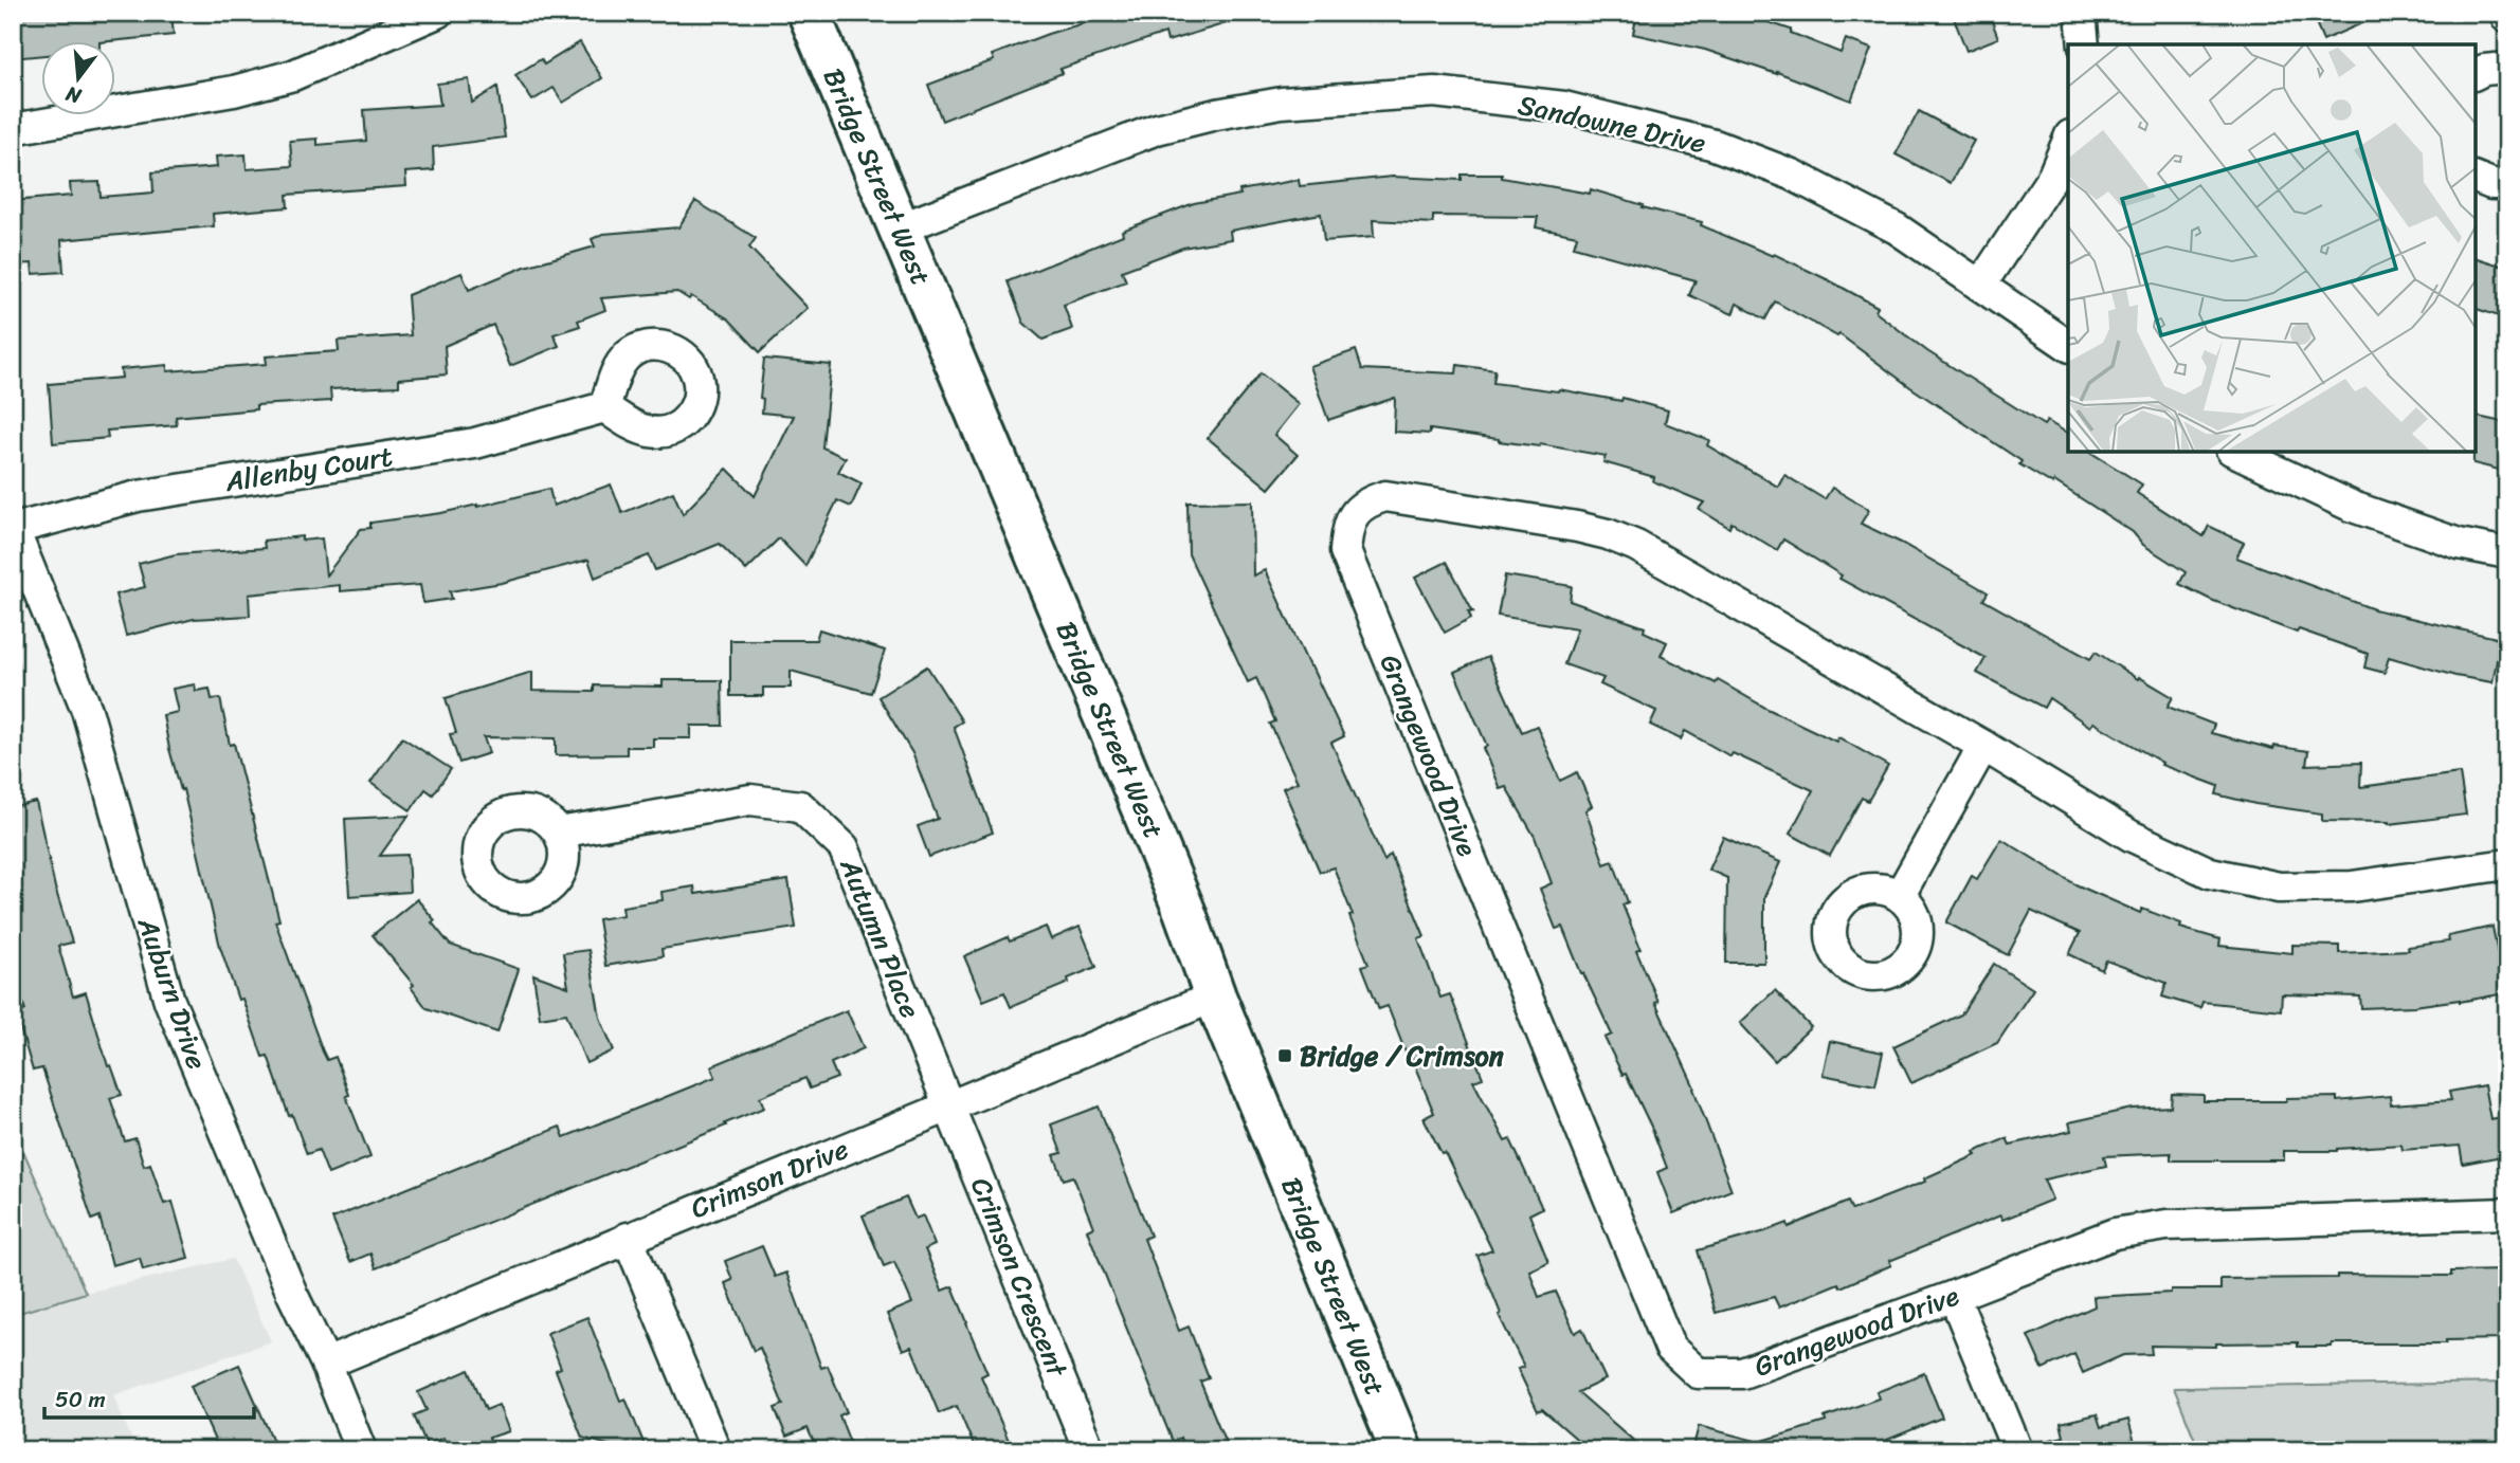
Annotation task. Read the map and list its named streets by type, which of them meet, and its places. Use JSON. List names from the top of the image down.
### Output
{
  "streets": {
    "main road": ["Bridge Street West"],
    "street": [
      "Sandowne Drive",
      "Allenby Court",
      "Grangewood Drive",
      "Autumn Place",
      "Auburn Drive",
      "Crimson Drive",
      "Crimson Crescent"
    ]
  },
  "crossings": [
    ["Sandowne Drive", "Bridge Street West"],
    ["Bridge Street West", "Crimson Drive"],
    ["Allenby Court", "Auburn Drive"],
    ["Autumn Place", "Crimson Drive"],
    ["Autumn Place", "Crimson Crescent"],
    ["Auburn Drive", "Crimson Drive"],
    ["Crimson Drive", "Crimson Crescent"]
  ],
  "places": {
    "transit": ["Bridge / Crimson"]
  },
  "scale_bar": "50 m",
  "north": "bottom"
}
